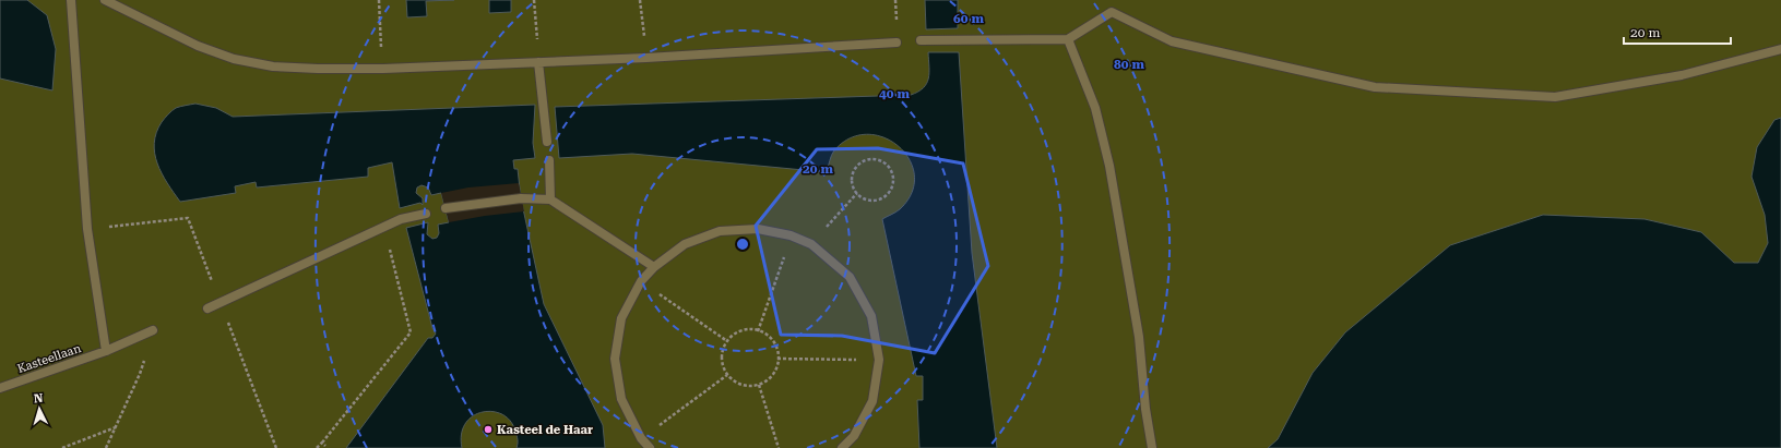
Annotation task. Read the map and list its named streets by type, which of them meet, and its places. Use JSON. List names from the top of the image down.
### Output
{
  "streets": {
    "lane": ["Kasteellaan"]
  },
  "places": ["Kasteel de Haar"],
  "scale_bar": "20 m",
  "north": "top",
  "rings": [
    "60 m",
    "80 m",
    "40 m",
    "20 m"
  ]
}
